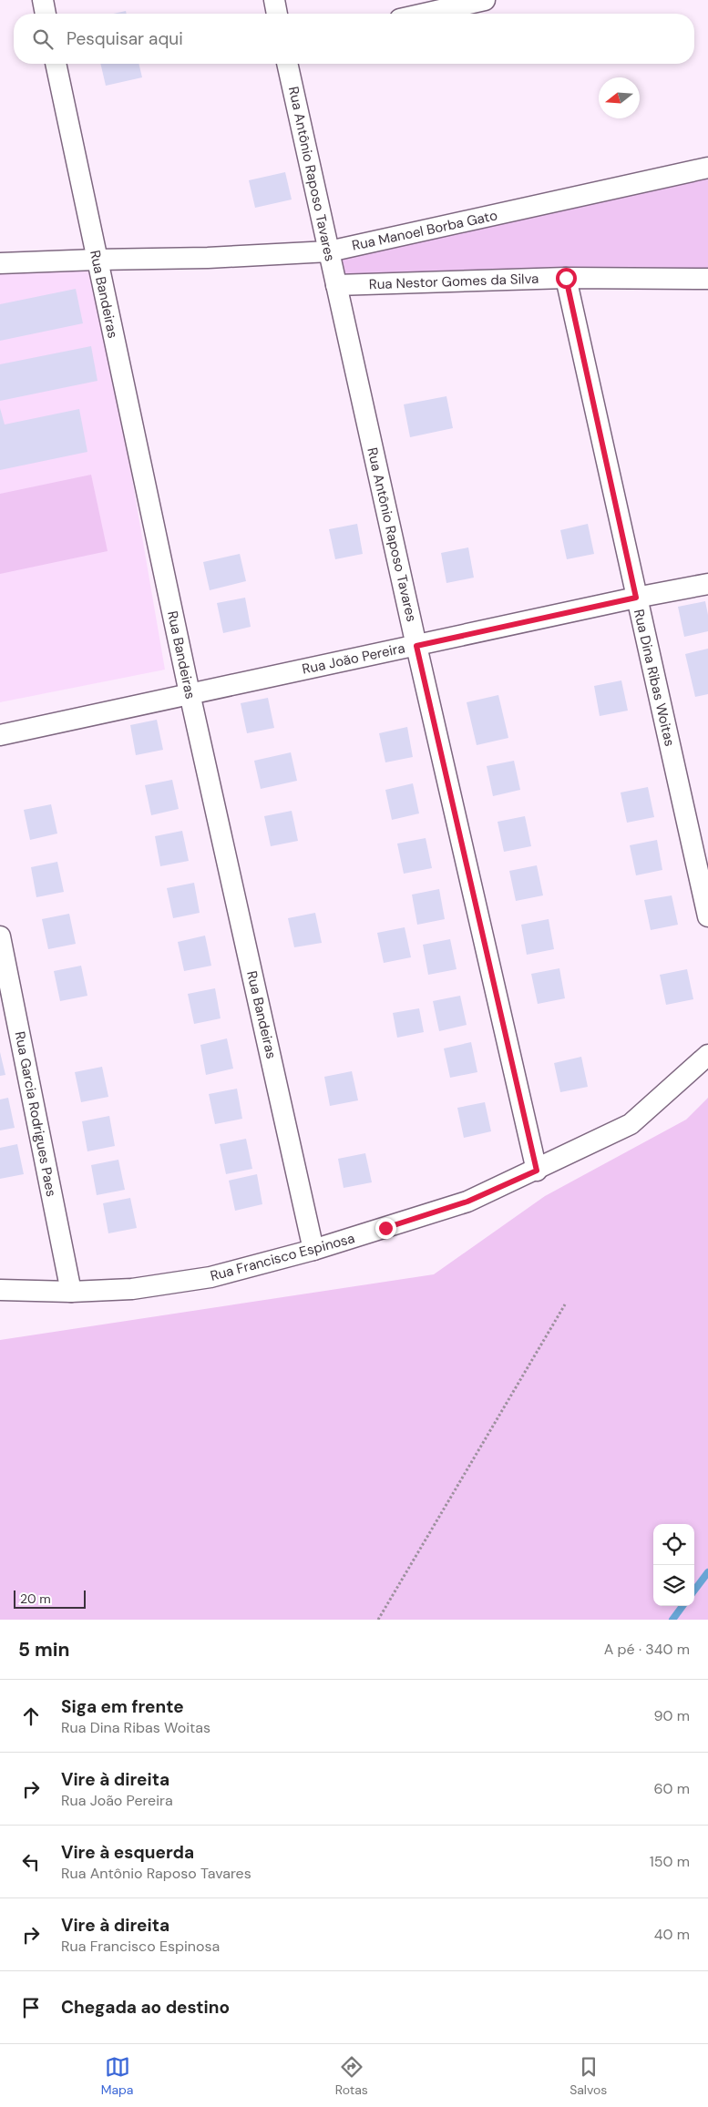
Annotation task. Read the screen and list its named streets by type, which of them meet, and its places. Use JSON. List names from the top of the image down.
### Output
{
  "streets": {
    "street": [
      "Rua Antônio Raposo Tavares",
      "Rua Manoel Borba Gato",
      "Rua Nestor Gomes da Silva",
      "Rua Bandeiras",
      "Rua João Pereira",
      "Rua Dina Ribas Woitas",
      "Rua Garcia Rodrigues Paes",
      "Rua Francisco Espinosa"
    ]
  },
  "crossings": [
    ["Rua Antônio Raposo Tavares", "Rua Manoel Borba Gato"],
    ["Rua Antônio Raposo Tavares", "Rua Nestor Gomes da Silva"],
    ["Rua Antônio Raposo Tavares", "Rua João Pereira"],
    ["Rua Antônio Raposo Tavares", "Rua Francisco Espinosa"],
    ["Rua Manoel Borba Gato", "Rua Bandeiras"],
    ["Rua Nestor Gomes da Silva", "Rua Dina Ribas Woitas"],
    ["Rua Bandeiras", "Rua João Pereira"],
    ["Rua Bandeiras", "Rua Francisco Espinosa"],
    ["Rua João Pereira", "Rua Dina Ribas Woitas"],
    ["Rua Garcia Rodrigues Paes", "Rua Francisco Espinosa"]
  ],
  "scale_bar": "20 m",
  "north": "left",
  "page": {
    "search": "Pesquisar aqui",
    "scale": "20 m",
    "heading": ["5 min", "A pé · 340 m"],
    "list": [
      ["Siga em frente", "Rua Dina Ribas Woitas", "90 m"],
      ["Vire à direita", "Rua João Pereira", "60 m"],
      ["Vire à esquerda", "Rua Antônio Raposo Tavares", "150 m"],
      ["Vire à direita", "Rua Francisco Espinosa", "40 m"],
      "Chegada ao destino"
    ],
    "nav": ["Mapa", "Rotas", "Salvos"]
  }
}
